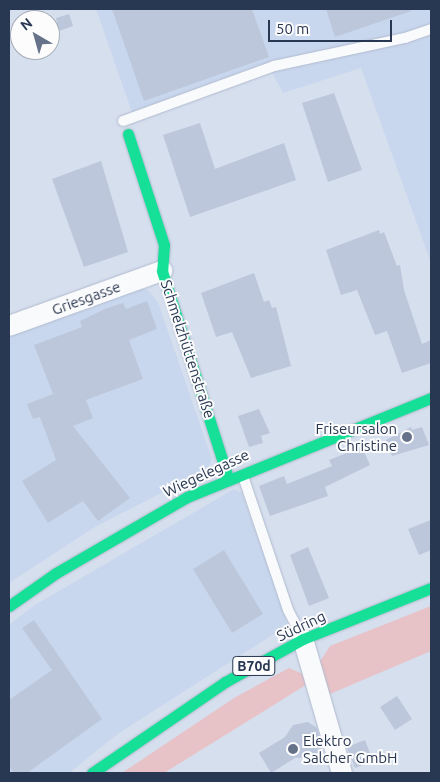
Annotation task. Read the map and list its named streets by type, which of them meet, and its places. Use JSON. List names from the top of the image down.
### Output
{
  "streets": {
    "street": [
      "Griesgasse",
      "Schmelzhüttenstraße",
      "Wiegelegasse",
      "Südring",
      "B70d"
    ]
  },
  "crossings": [
    ["Griesgasse", "Schmelzhüttenstraße"],
    ["Schmelzhüttenstraße", "Wiegelegasse"]
  ],
  "places": ["Friseursalon Christine", "Elektro Salcher GmbH"],
  "scale_bar": "50 m",
  "north": "top left"
}
